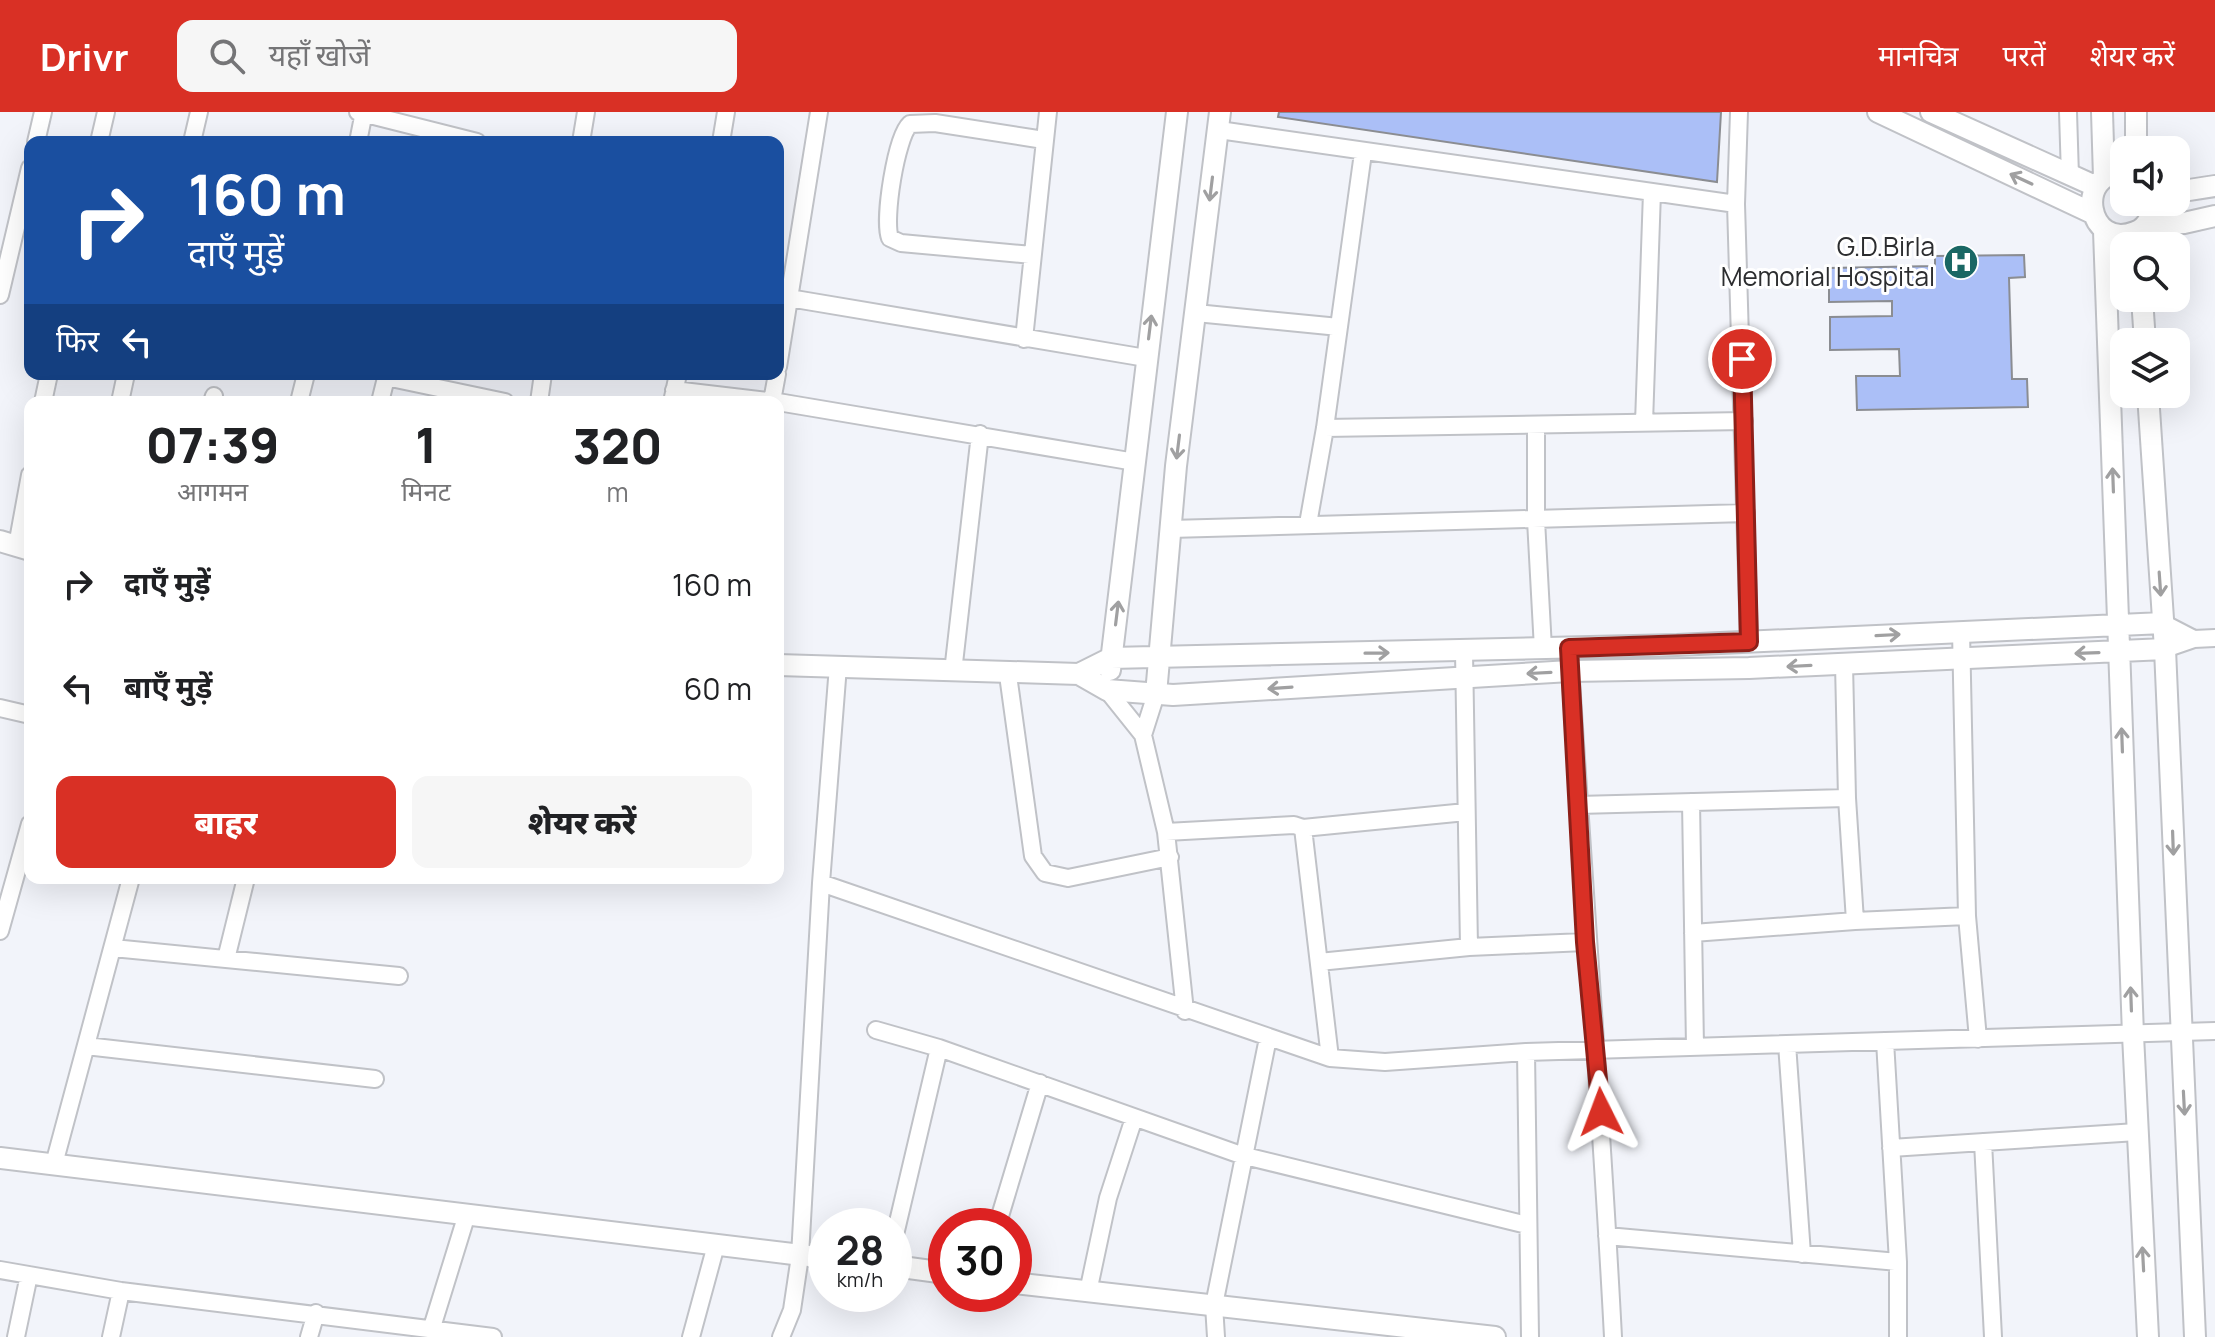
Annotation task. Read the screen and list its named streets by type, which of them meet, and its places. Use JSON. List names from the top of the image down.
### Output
{
  "places": {
    "hospital": ["G.D.Birla Memorial Hospital"]
  },
  "page": {
    "header": "Drivr",
    "search": "यहाँ खोजें",
    "nav": ["मानचित्र", "परतें", "शेयर करें"],
    "turn": ["160 m", "दाएँ मुड़ें"],
    "then": "फिर",
    "eta": [
      "07:39",
      "आगमन",
      "1",
      "मिनट",
      "320",
      "m"
    ],
    "list": [
      {
        "name": "दाएँ मुड़ें",
        "value": "160 m"
      },
      {
        "name": "बाएँ मुड़ें",
        "value": "60 m"
      }
    ],
    "buttons": ["बाहर", "शेयर करें"],
    "speed": "28 km/h",
    "limit": "30"
  }
}
